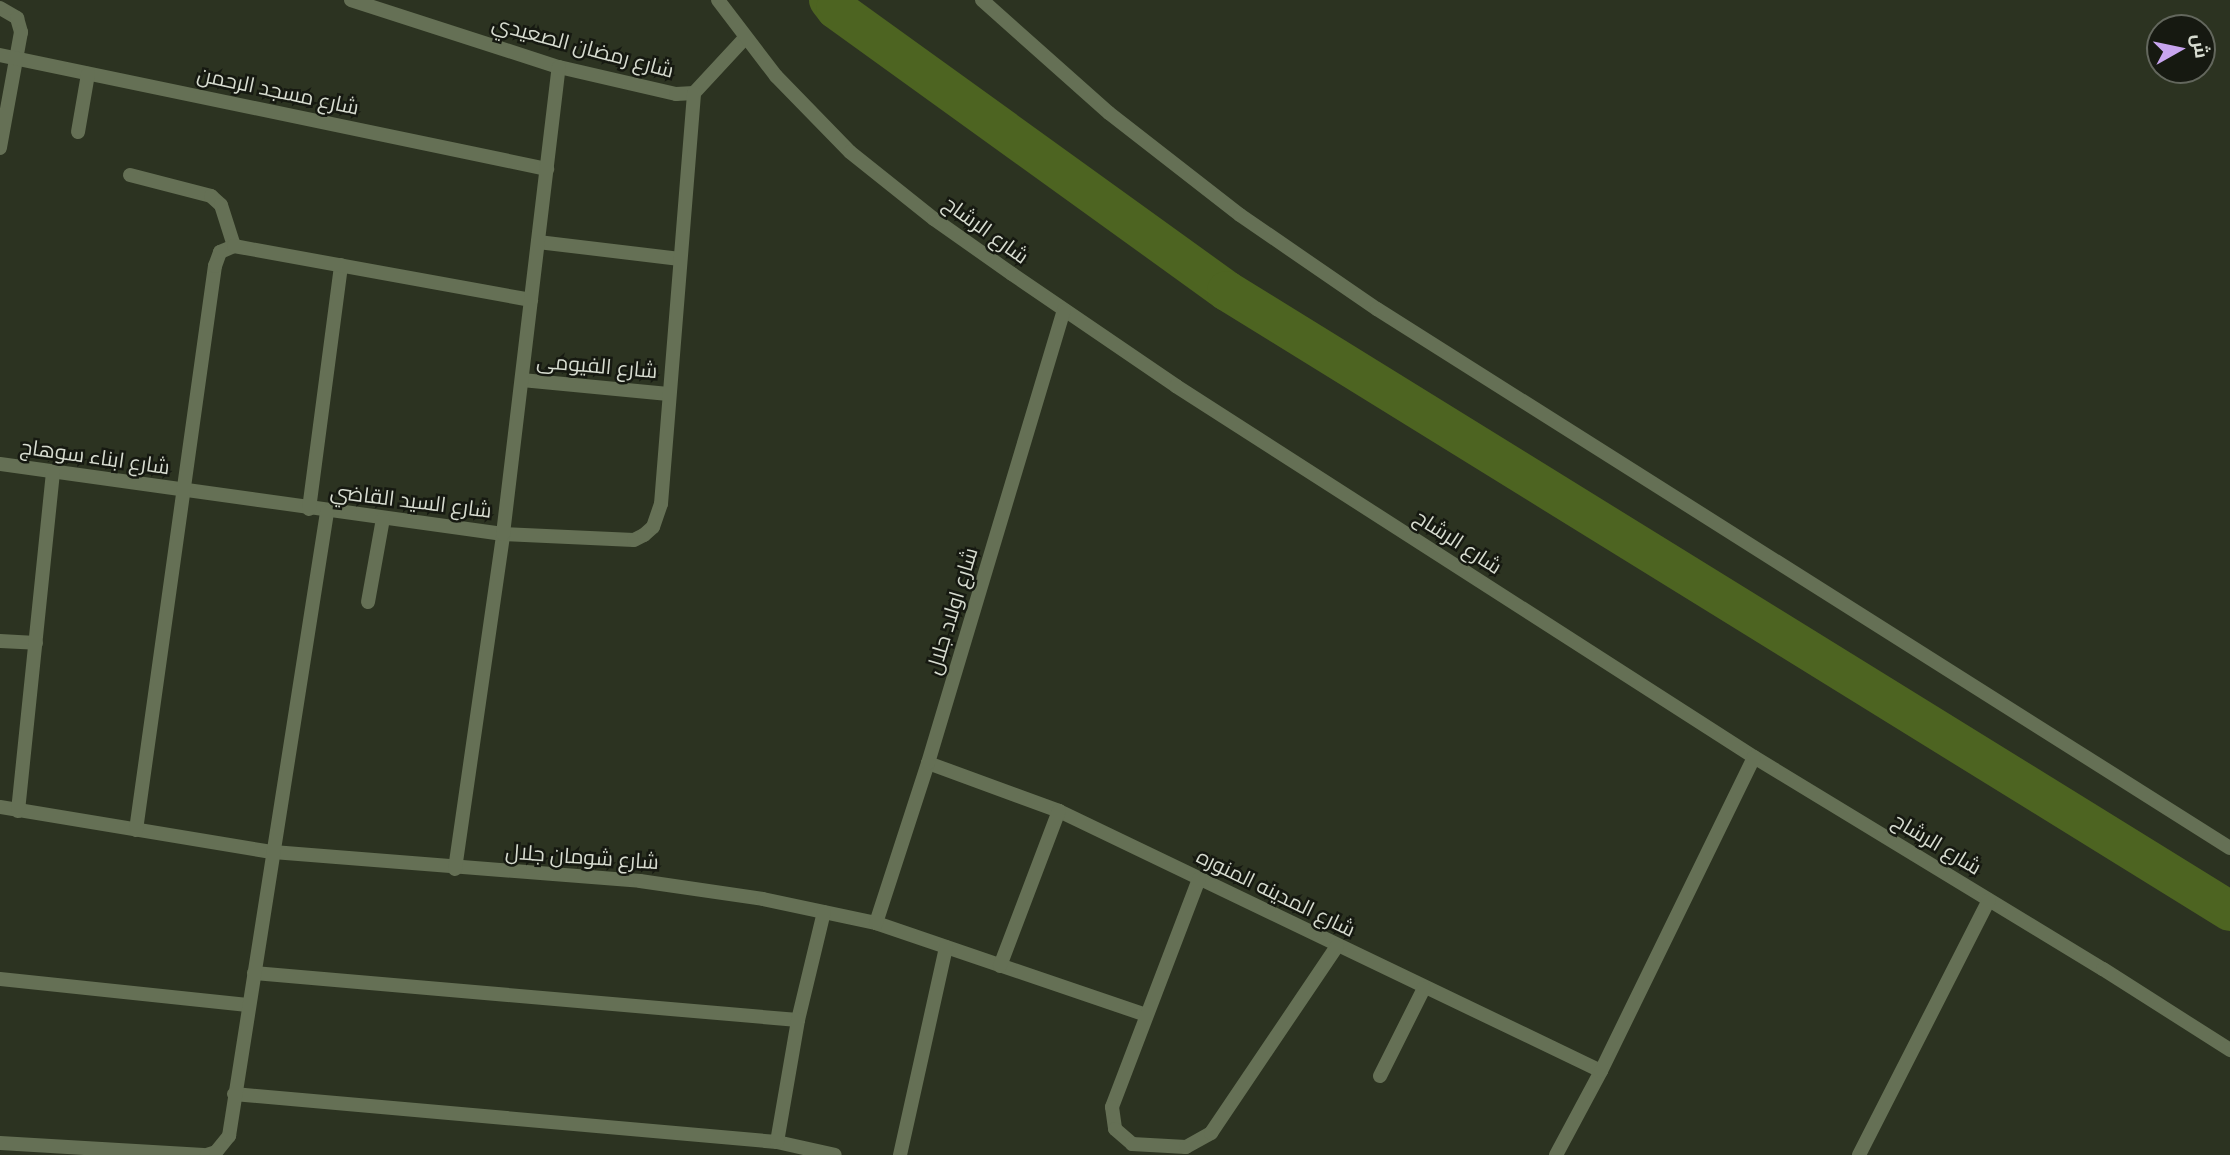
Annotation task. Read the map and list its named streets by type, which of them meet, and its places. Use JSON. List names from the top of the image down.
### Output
{
  "streets": {
    "street": [
      "شارع رمضان الصعيدي",
      "شارع مسجد الرحمن",
      "شارع الرشاح",
      "شارع الفيومى",
      "شارع ابناء سوهاج",
      "شارع السيد القاضي",
      "شارع اولاد جلال",
      "شارع شومان جلال",
      "شارع المدينه المنوره"
    ]
  },
  "crossings": [
    ["شارع رمضان الصعيدي", "شارع الرشاح"],
    ["شارع الرشاح", "شارع اولاد جلال"],
    ["شارع الفيومى", "شارع السيد القاضي"],
    ["شارع ابناء سوهاج", "شارع السيد القاضي"],
    ["شارع اولاد جلال", "شارع شومان جلال"],
    ["شارع اولاد جلال", "شارع المدينه المنوره"]
  ],
  "north": "right"
}
